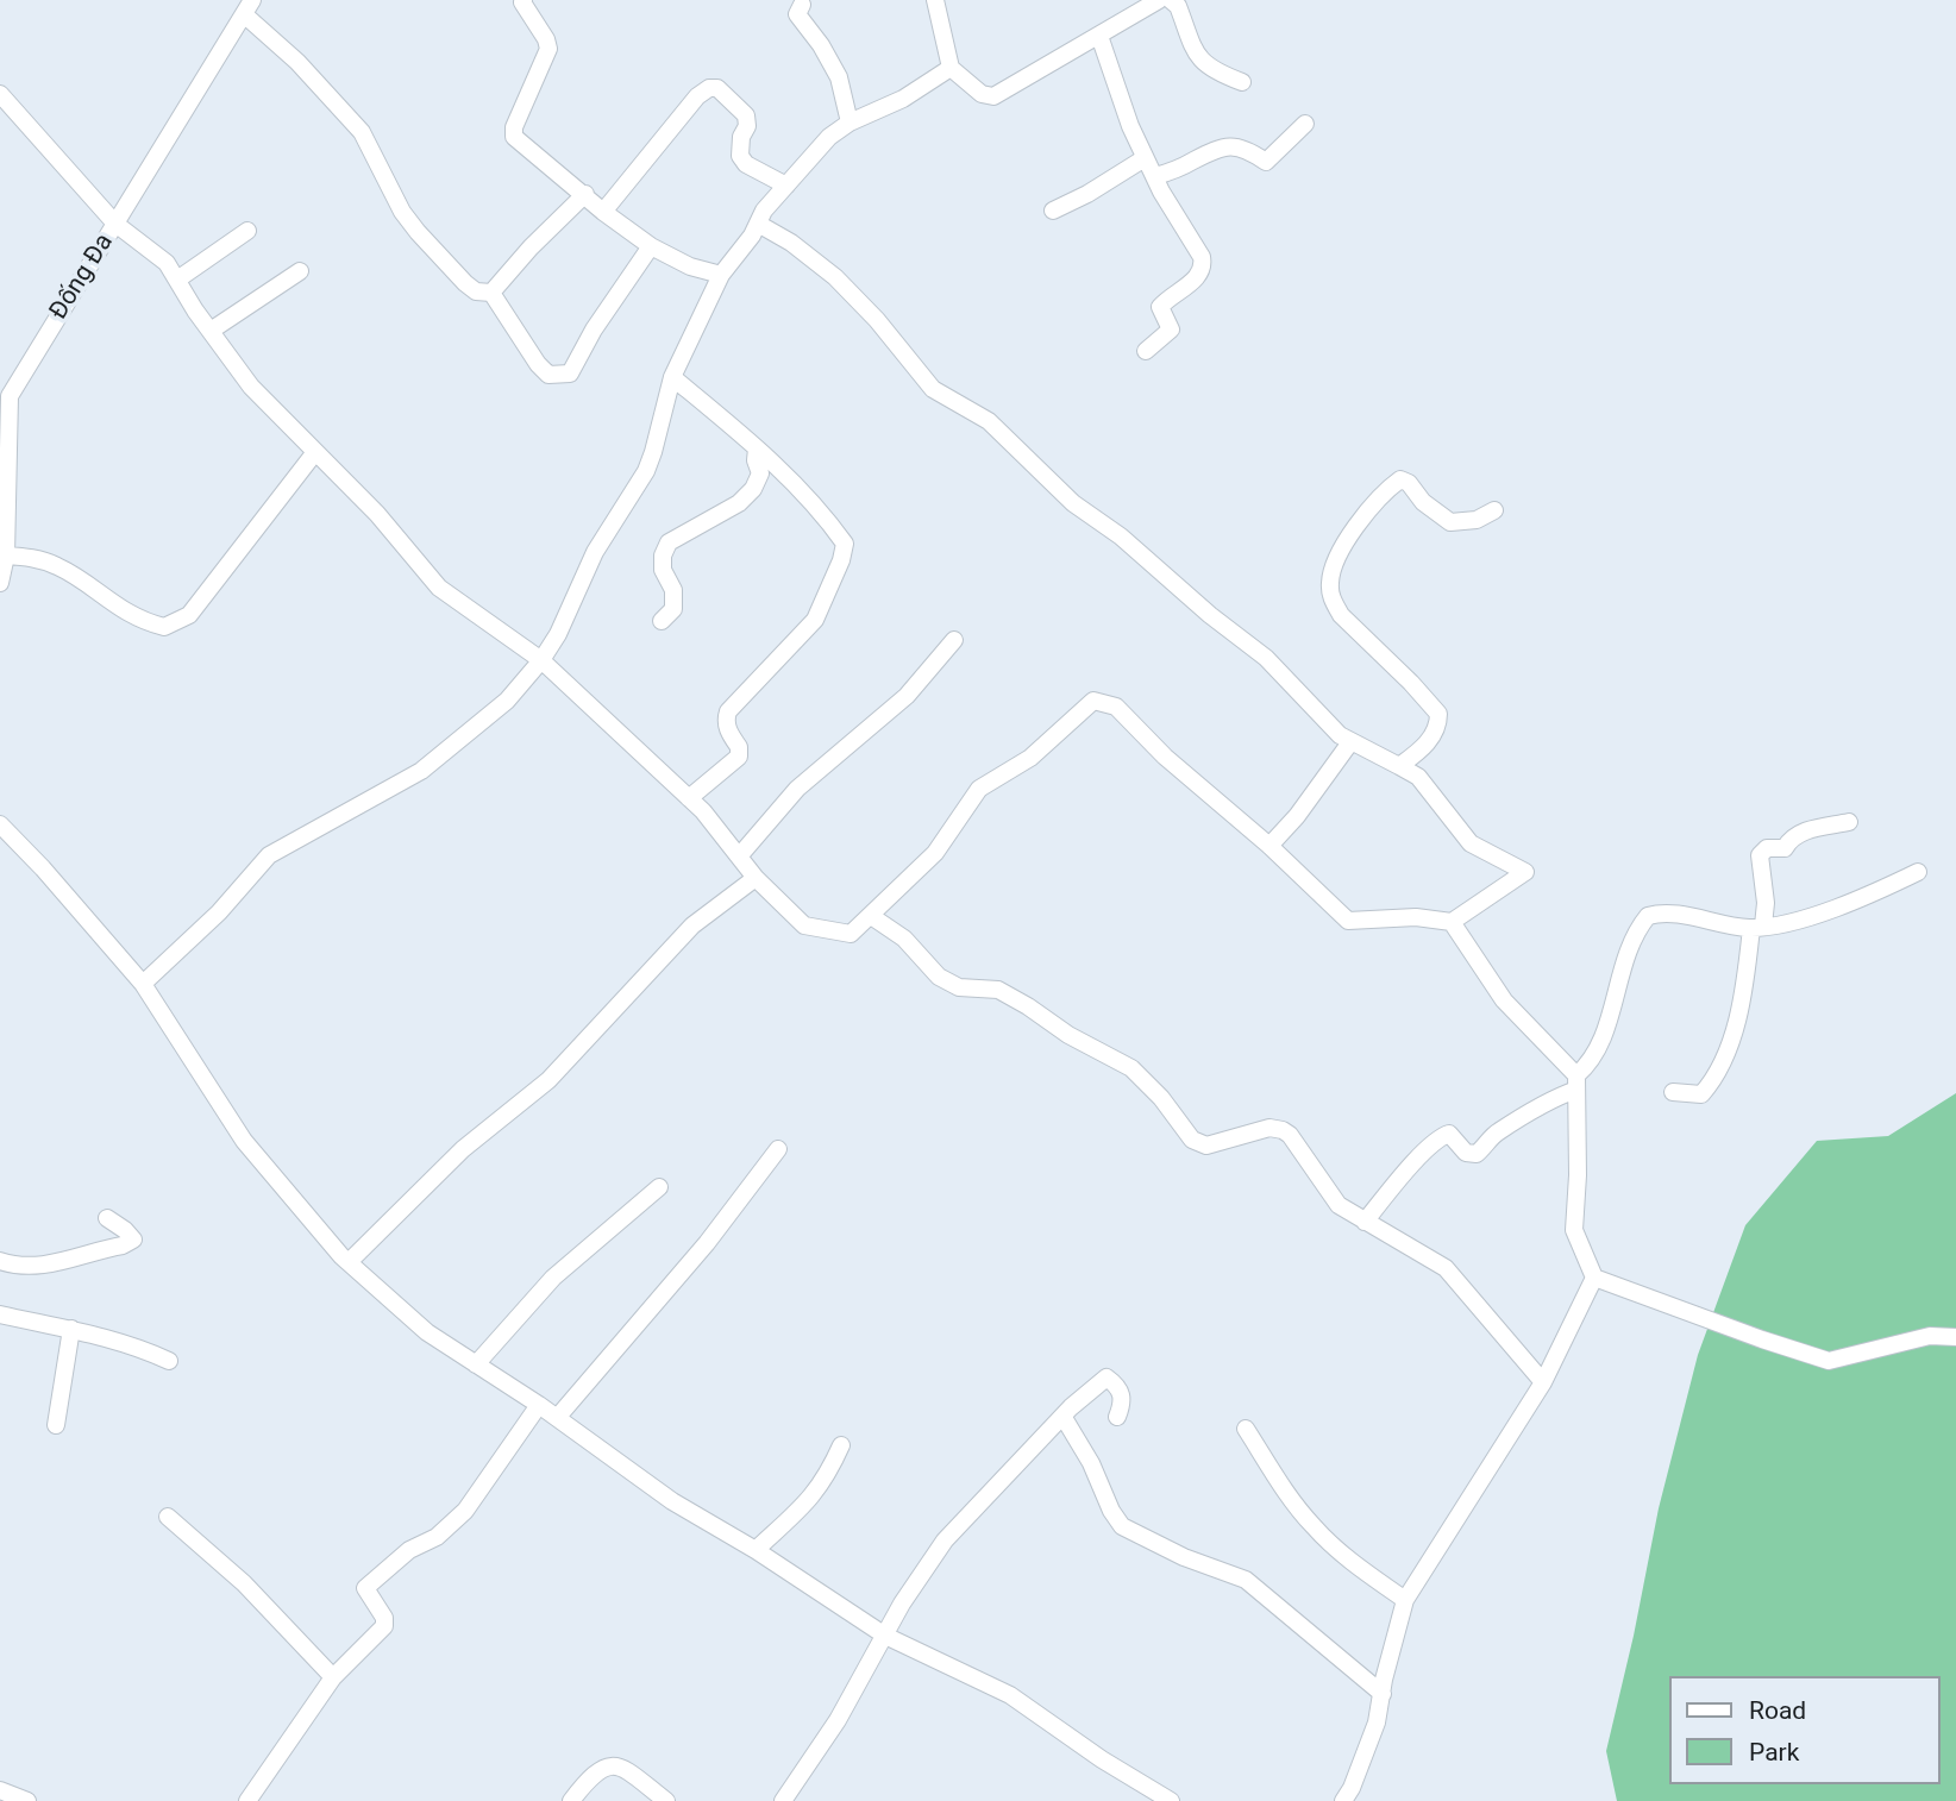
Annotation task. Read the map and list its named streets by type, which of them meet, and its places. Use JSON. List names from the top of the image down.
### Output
{
  "streets": {
    "street": ["Đống Đa"]
  },
  "legend": ["Road", "Park"]
}
